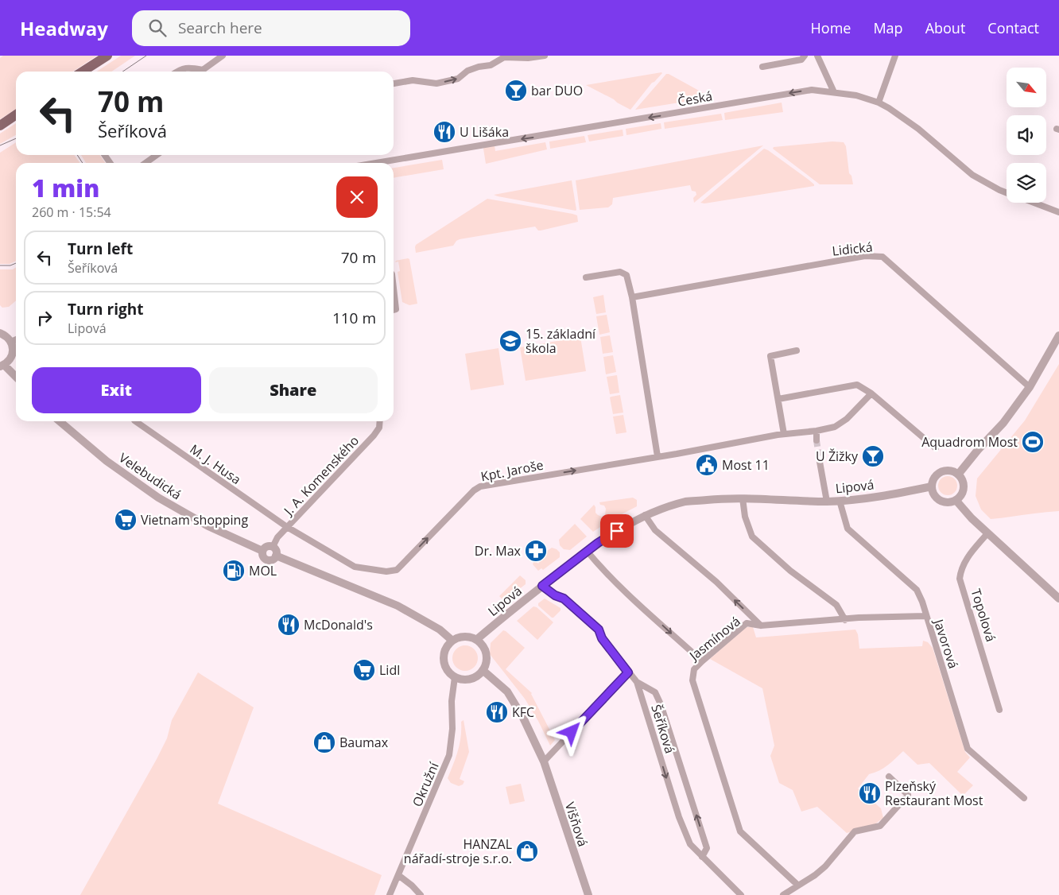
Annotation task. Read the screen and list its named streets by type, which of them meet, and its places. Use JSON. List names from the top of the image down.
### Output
{
  "streets": {
    "street": [
      "Česká",
      "Lidická",
      "M. J. Husa",
      "Kpt. Jaroše",
      "J. A. Komenského",
      "Velebudická",
      "Lipová",
      "Topolová",
      "Jasmínová",
      "Javorová",
      "Šeříková",
      "Okružní",
      "Višňová"
    ]
  },
  "crossings": [
    ["M. J. Husa", "Kpt. Jaroše"],
    ["M. J. Husa", "J. A. Komenského"],
    ["Kpt. Jaroše", "J. A. Komenského"],
    ["J. A. Komenského", "Velebudická"],
    ["Lipová", "Javorová"],
    ["Lipová", "Šeříková"],
    ["Lipová", "Okružní"],
    ["Lipová", "Višňová"],
    ["Jasmínová", "Javorová"],
    ["Okružní", "Višňová"]
  ],
  "one_way": ["Česká", "Kpt. Jaroše"],
  "places": {
    "bar": ["bar DUO", "U Žižky"],
    "restaurant": [
      "U Lišáka",
      "McDonald's",
      "KFC",
      "Plzeňský Restaurant Most"
    ],
    "school or university": ["15. základní škola"],
    "sports": ["Aquadrom Most"],
    "public building": ["Most 11"],
    "supermarket": ["Vietnam shopping", "Lidl"],
    "pharmacy": ["Dr. Max"],
    "fuel station": ["MOL"],
    "shop": ["Baumax", "HANZAL nářadí-stroje s.r.o."]
  },
  "north": "bottom right",
  "page": {
    "header": "Headway",
    "search": "Search here",
    "nav": [
      "Home",
      "Map",
      "About",
      "Contact"
    ],
    "turn": ["70 m", "Šeříková"],
    "heading": ["1 min", "260 m · 15:54"],
    "list": [
      {
        "name": "Turn left",
        "note": "Šeříková",
        "value": "70 m"
      },
      {
        "name": "Turn right",
        "note": "Lipová",
        "value": "110 m"
      }
    ],
    "buttons": ["Exit", "Share"]
  }
}
